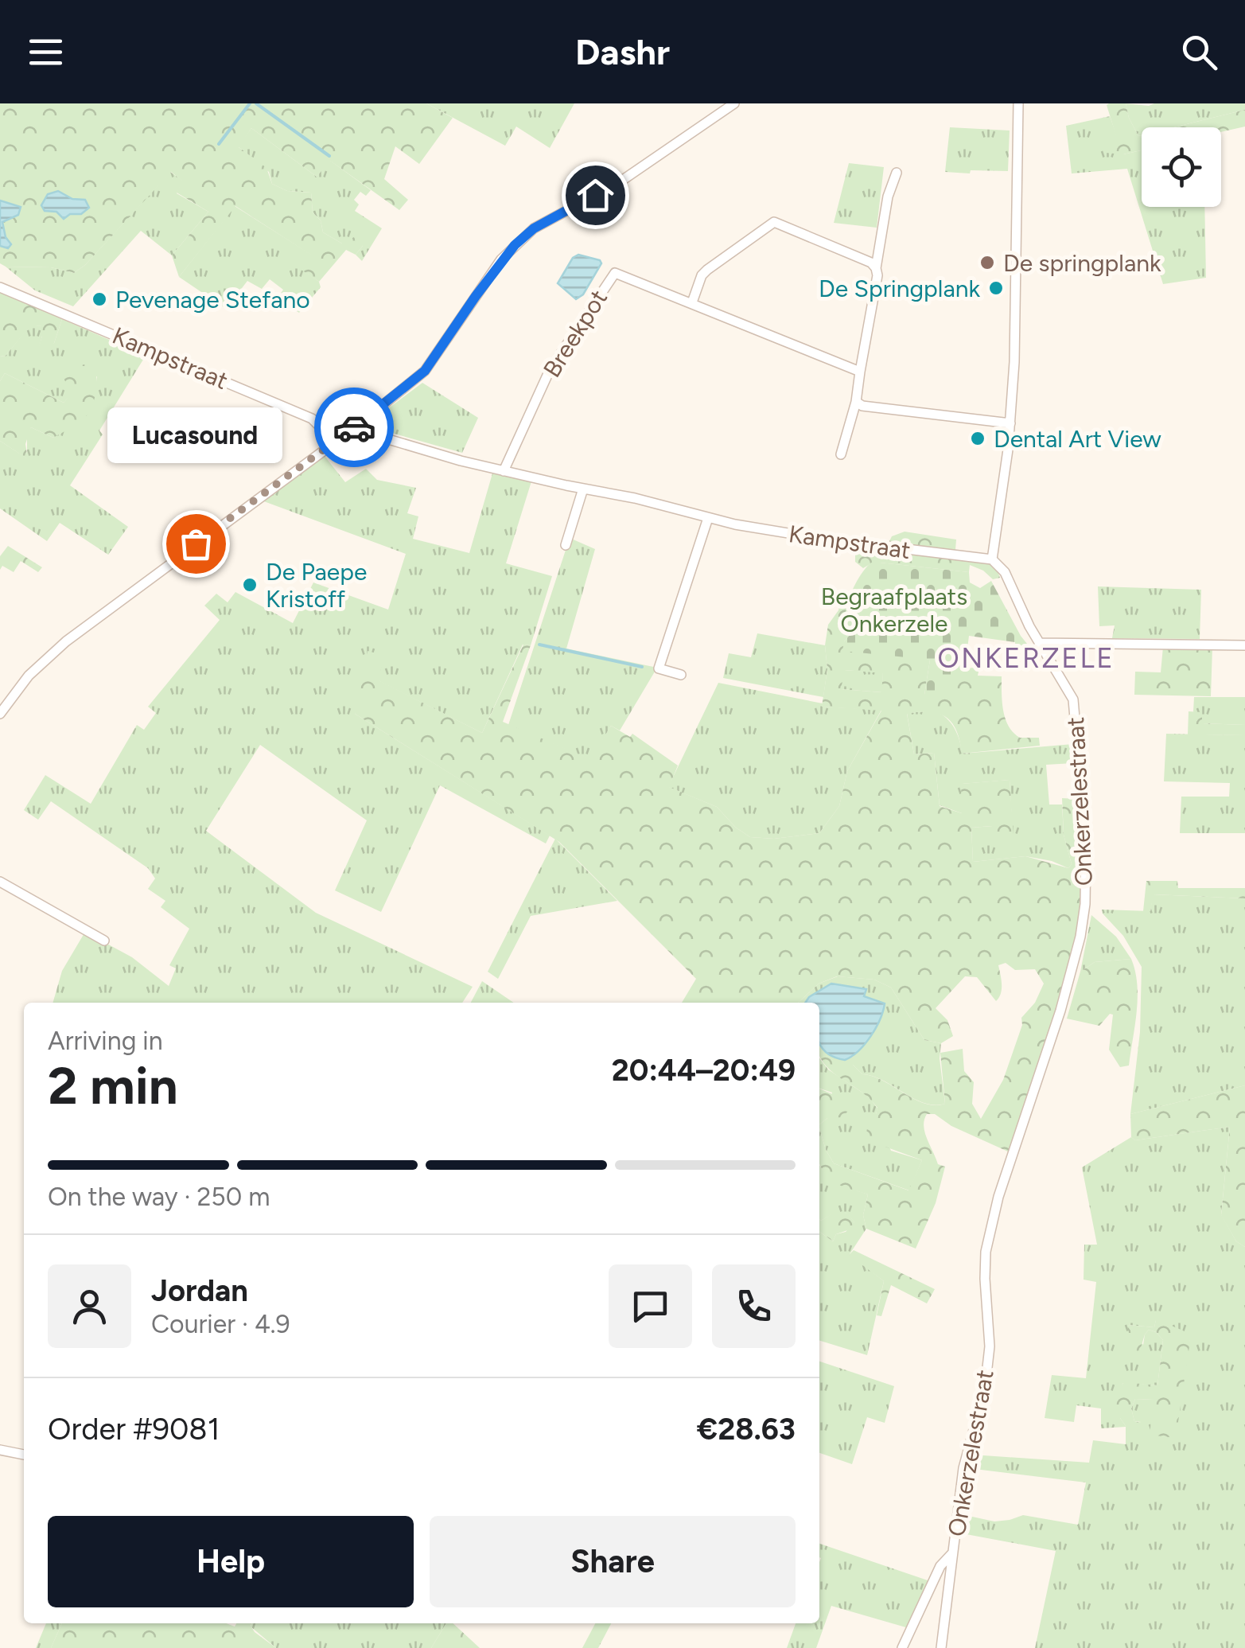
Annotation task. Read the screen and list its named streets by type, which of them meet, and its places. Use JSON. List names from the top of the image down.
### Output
{
  "streets": {
    "street": ["Breekpot", "Kampstraat", "Onkerzelestraat"]
  },
  "crossings": [
    ["Breekpot", "Kampstraat"],
    ["Kampstraat", "Onkerzelestraat"]
  ],
  "districts": ["ONKERZELE"],
  "parks": ["Begraafplaats Onkerzele"],
  "places": [
    "De springplank",
    "De Springplank",
    "Pevenage Stefano",
    "Dental Art View",
    "Lucasound",
    "De Paepe Kristoff"
  ],
  "page": {
    "header": "Dashr",
    "bubble": "Lucasound",
    "heading": ["2 min", "Arriving in", "20:44–20:49"],
    "panel": [
      "Jordan",
      "Courier · 4.9",
      "Order #9081",
      "€28.63"
    ],
    "bar": "On the way · 250 m",
    "buttons": ["Help", "Share"]
  }
}
